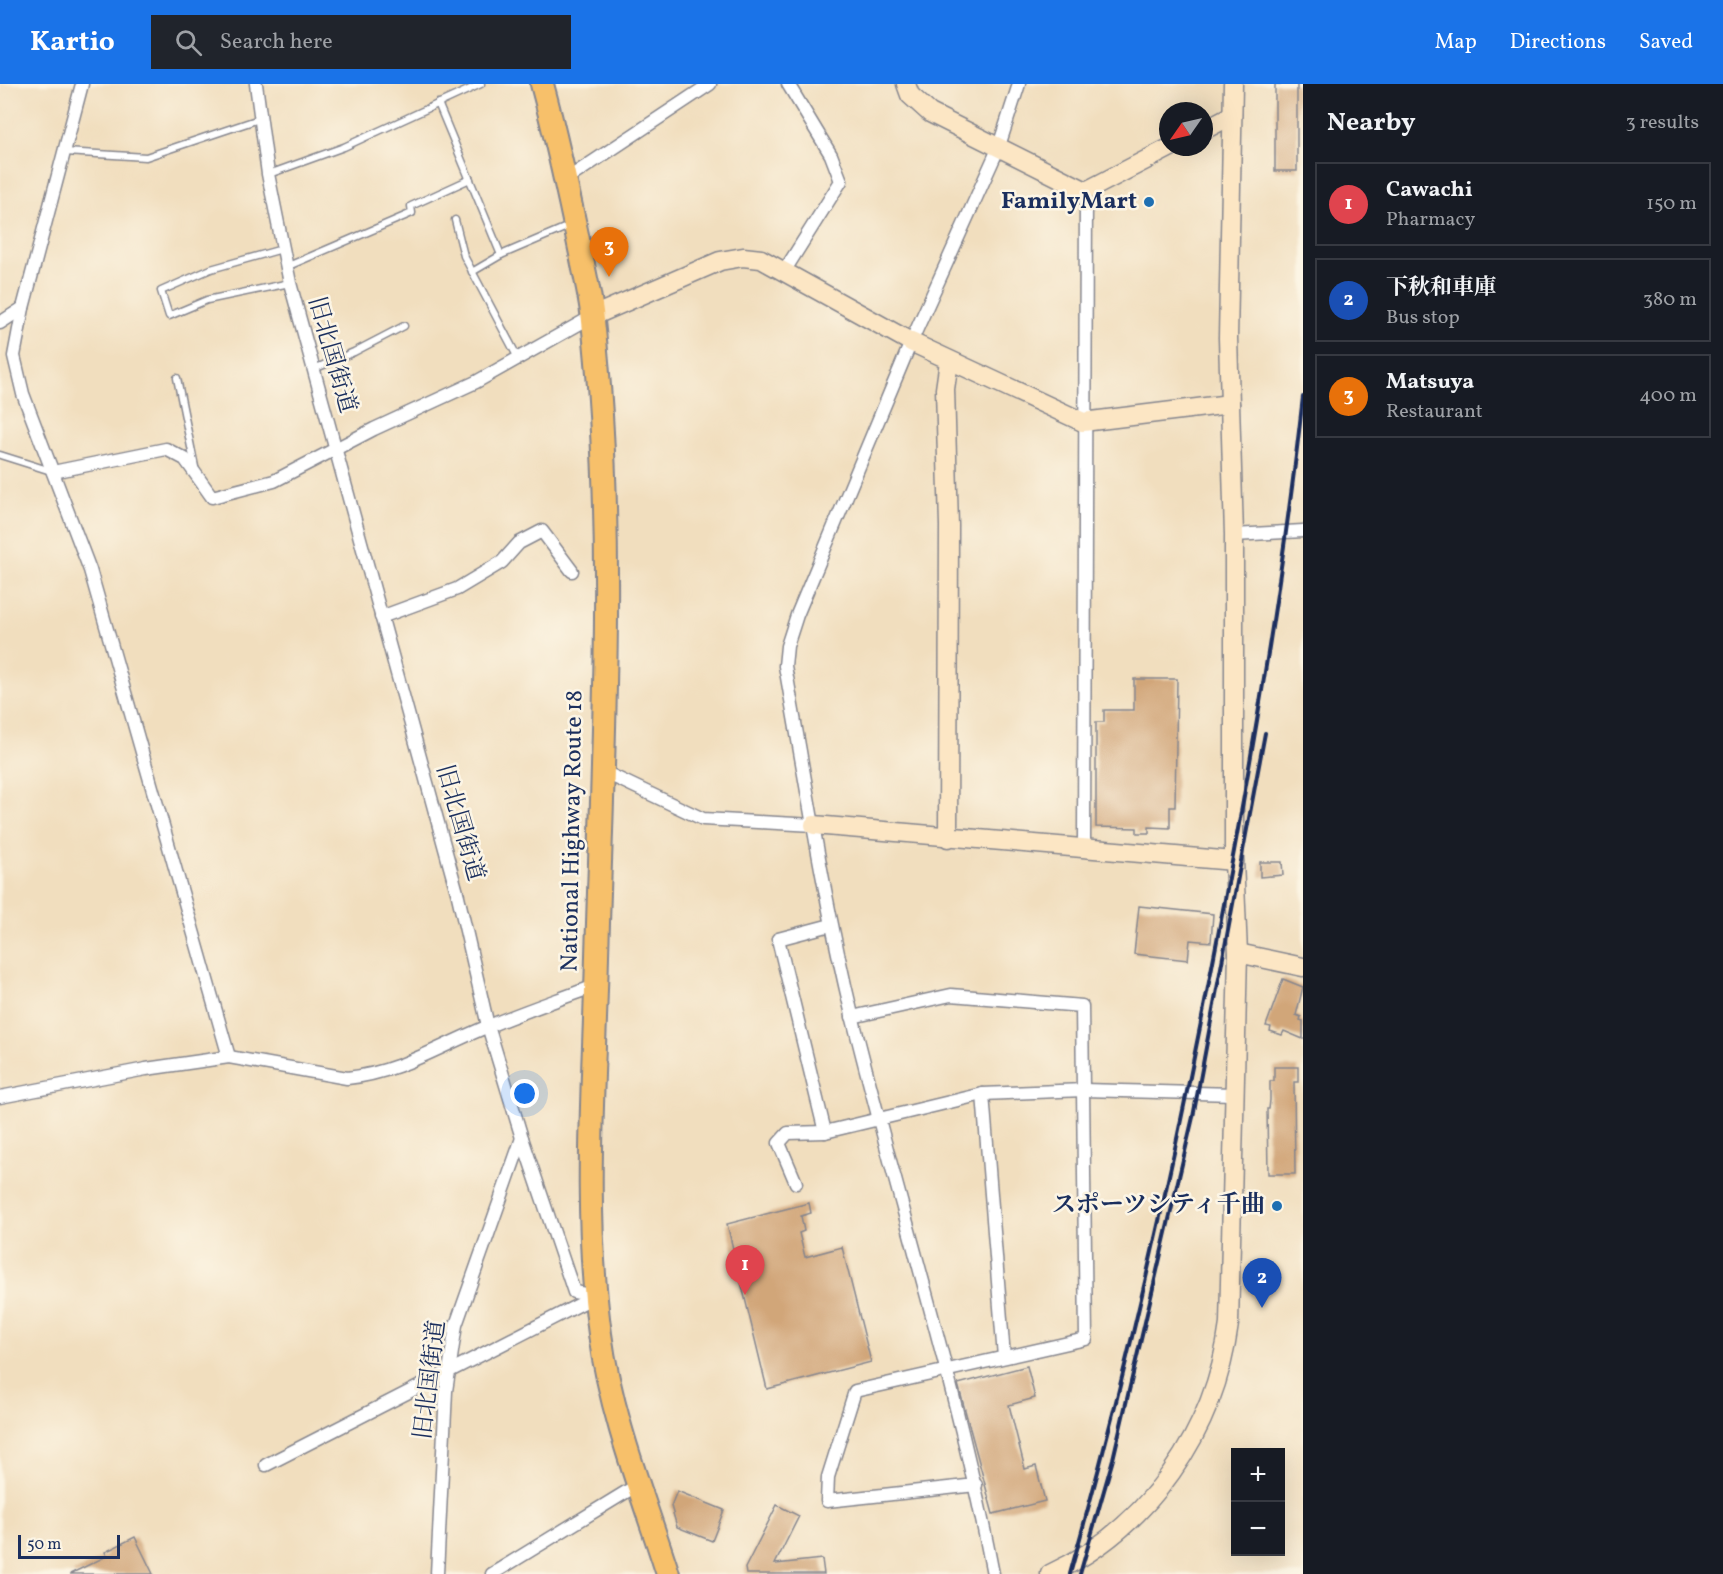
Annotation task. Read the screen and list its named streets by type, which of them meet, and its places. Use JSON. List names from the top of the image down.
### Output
{
  "streets": {
    "highway": ["National Highway Route 18"],
    "street": ["旧北国街道"]
  },
  "places": ["FamilyMart", "スポーツシティ千曲"],
  "scale_bar": "50 m",
  "north": "bottom left",
  "page": {
    "header": "Kartio",
    "search": "Search here",
    "nav": ["Map", "Directions", "Saved"],
    "heading": ["Nearby", "3 results"],
    "list": [
      {
        "mark": "1",
        "name": "Cawachi",
        "note": "Pharmacy",
        "value": "150 m"
      },
      {
        "mark": "2",
        "name": "下秋和車庫",
        "note": "Bus stop",
        "value": "380 m"
      },
      {
        "mark": "3",
        "name": "Matsuya",
        "note": "Restaurant",
        "value": "400 m"
      }
    ],
    "pins": ["3", "1", "2"],
    "map_buttons": ["+", "−"],
    "scale": "50 m"
  }
}
